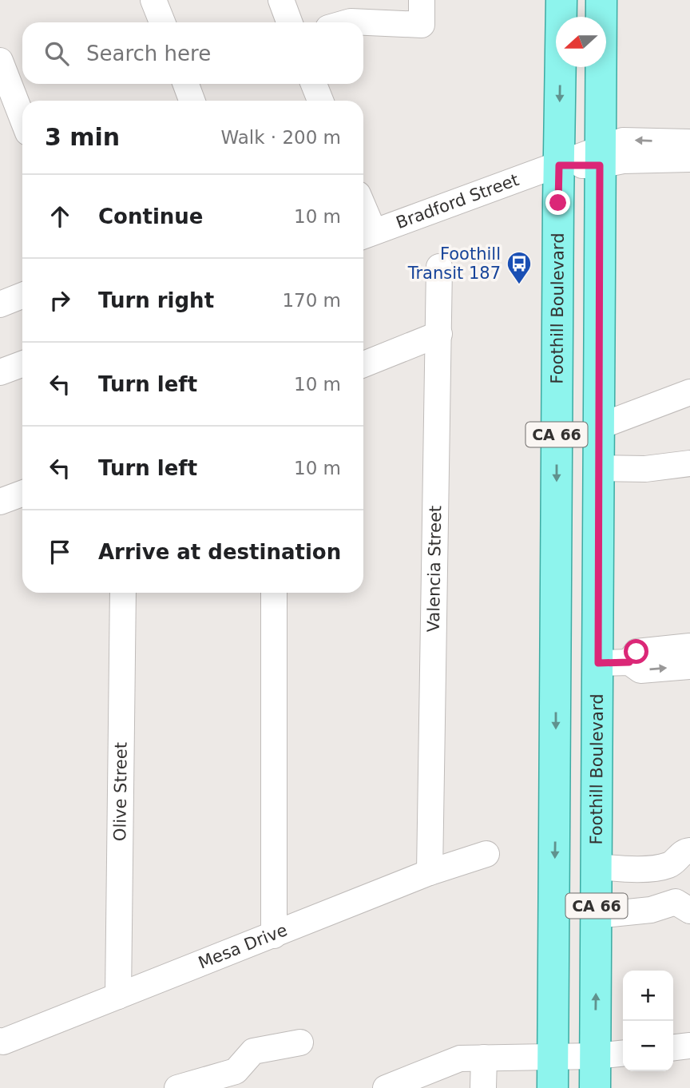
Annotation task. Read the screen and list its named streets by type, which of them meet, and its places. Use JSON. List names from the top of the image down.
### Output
{
  "streets": {
    "main road": ["Foothill Boulevard", "CA 66"],
    "street": [
      "Bradford Street",
      "Valencia Street",
      "Olive Street",
      "Mesa Drive"
    ]
  },
  "crossings": [
    ["Bradford Street", "Foothill Boulevard"],
    ["Bradford Street", "CA 66"],
    ["Foothill Boulevard", "CA 66"],
    ["Valencia Street", "Mesa Drive"],
    ["Olive Street", "Mesa Drive"]
  ],
  "places": {
    "bus stop": ["Foothill Transit 187"]
  },
  "north": "left",
  "page": {
    "search": "Search here",
    "heading": ["3 min", "Walk · 200 m"],
    "list": [
      ["Continue", "10 m"],
      ["Turn right", "170 m"],
      ["Turn left", "10 m"],
      ["Turn left", "10 m"],
      "Arrive at destination"
    ],
    "map_buttons": ["+", "−"]
  }
}
